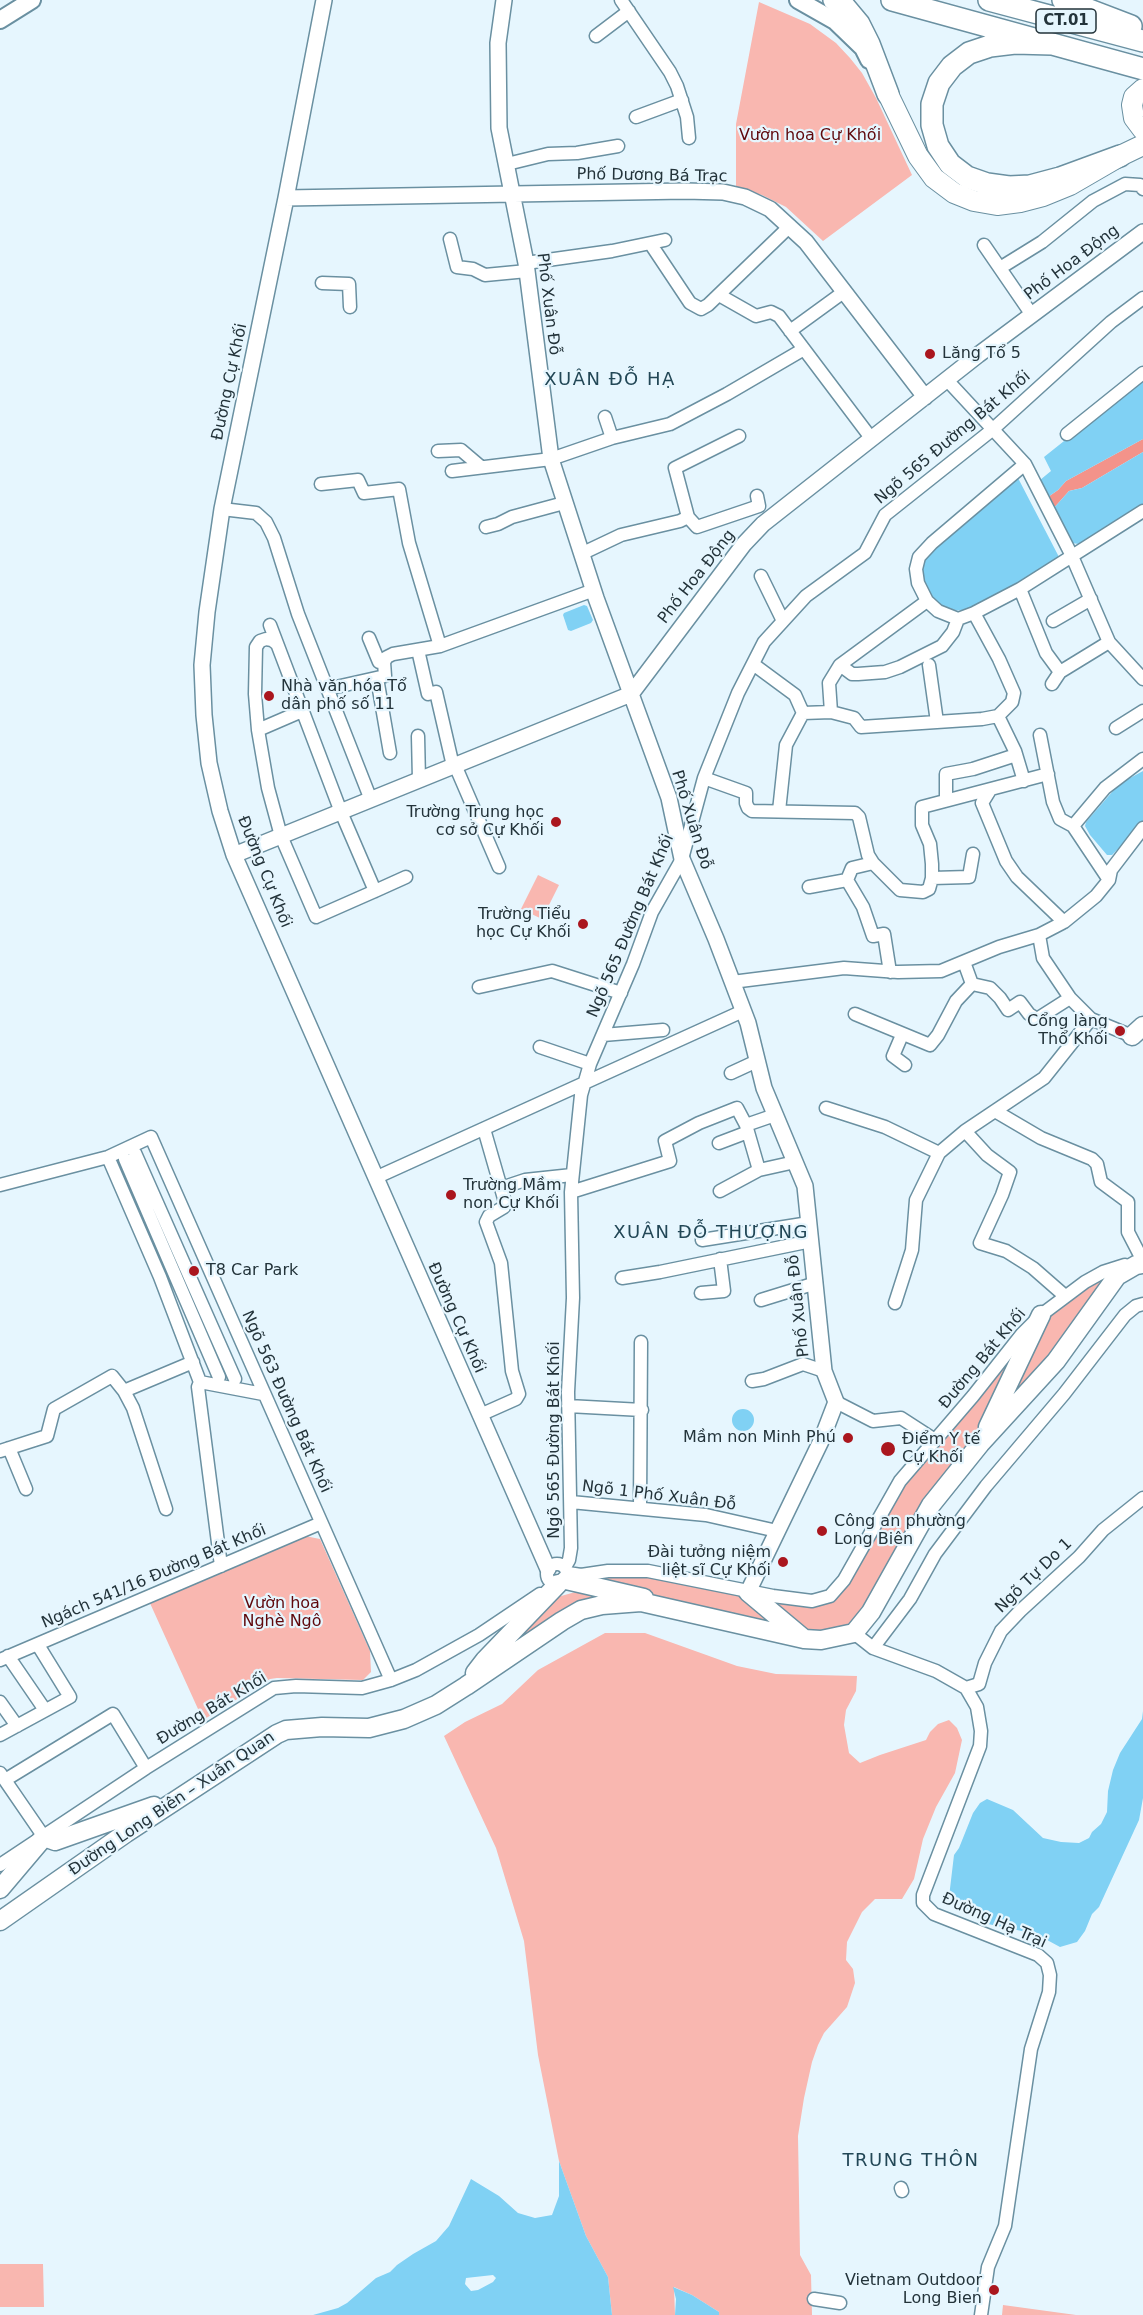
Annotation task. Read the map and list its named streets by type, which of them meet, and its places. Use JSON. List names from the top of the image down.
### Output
{
  "streets": {
    "highway": ["CT.01"],
    "main road": ["Đường Long Biên – Xuân Quan"],
    "street": [
      "Phố Dương Bá Trạc",
      "Phố Hoa Động",
      "Phố Xuân Đỗ",
      "Đường Cự Khối",
      "Ngõ 565 Đường Bát Khối",
      "Đường Bát Khối",
      "Ngõ 563 Đường Bát Khối",
      "Ngõ 1 Phố Xuân Đỗ",
      "Ngõ Tự Do 1",
      "Ngách 541/16 Đường Bát Khối",
      "Đường Hạ Trại"
    ]
  },
  "crossings": [
    ["Phố Dương Bá Trạc", "Phố Hoa Động"],
    ["Phố Dương Bá Trạc", "Phố Xuân Đỗ"],
    ["Phố Dương Bá Trạc", "Đường Cự Khối"],
    ["Phố Hoa Động", "Phố Xuân Đỗ"],
    ["Phố Xuân Đỗ", "Ngõ 565 Đường Bát Khối"],
    ["Đường Cự Khối", "Ngõ 565 Đường Bát Khối"],
    ["Đường Cự Khối", "Đường Bát Khối"],
    ["Ngõ 565 Đường Bát Khối", "Đường Bát Khối"],
    ["Ngõ 565 Đường Bát Khối", "Ngõ 1 Phố Xuân Đỗ"],
    ["Đường Bát Khối", "Ngõ 563 Đường Bát Khối"],
    ["Ngõ 563 Đường Bát Khối", "Ngách 541/16 Đường Bát Khối"],
    ["Ngõ Tự Do 1", "Đường Hạ Trại"]
  ],
  "districts": ["XUÂN ĐỖ HẠ", "XUÂN ĐỖ THƯỢNG", "TRUNG THÔN"],
  "parks": ["Vườn hoa Cự Khối", "Vườn hoa Nghè Ngô"],
  "places": [
    "Lăng Tổ 5",
    "Nhà văn hóa Tổ dân phố số 11",
    "Trường Trung học cơ sở Cự Khối",
    "Trường Tiểu học Cự Khối",
    "Cổng làng Thổ Khối",
    "Trường Mầm non Cự Khối",
    "T8 Car Park",
    "Mầm non Minh Phú",
    "Điểm Y tế Cự Khối",
    "Công an phường Long Biên",
    "Đài tưởng niệm liệt sĩ Cự Khối",
    "Vietnam Outdoor Long Bien"
  ]
}
